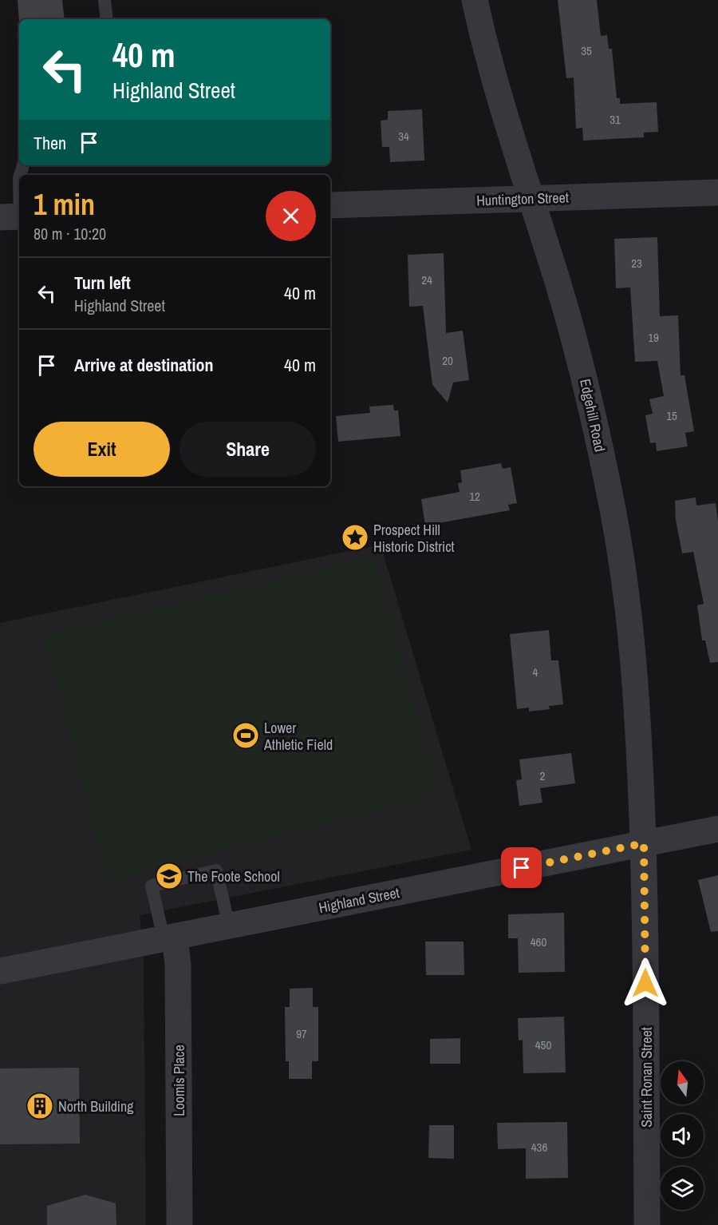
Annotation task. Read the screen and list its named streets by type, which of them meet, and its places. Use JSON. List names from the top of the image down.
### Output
{
  "streets": {
    "street": [
      "Huntington Street",
      "Edgehill Road",
      "Highland Street",
      "Saint Ronan Street",
      "Loomis Place"
    ]
  },
  "crossings": [
    ["Huntington Street", "Edgehill Road"],
    ["Edgehill Road", "Highland Street"],
    ["Edgehill Road", "Saint Ronan Street"],
    ["Highland Street", "Saint Ronan Street"],
    ["Highland Street", "Loomis Place"]
  ],
  "places": {
    "place": ["Prospect Hill Historic District"],
    "sports": ["Lower Athletic Field"],
    "school or university": ["The Foote School"],
    "building": ["North Building"]
  },
  "house_numbers": [
    "35",
    "31",
    "34",
    "23",
    "24",
    "19",
    "20",
    "15",
    "12",
    "4",
    "2",
    "460",
    "97",
    "450",
    "436"
  ],
  "north": "top",
  "page": {
    "turn": ["40 m", "Highland Street"],
    "then": "Then",
    "heading": ["1 min", "80 m · 10:20"],
    "list": [
      {
        "name": "Turn left",
        "note": "Highland Street",
        "value": "40 m"
      },
      {
        "name": "Arrive at destination",
        "value": "40 m"
      }
    ],
    "buttons": ["Exit", "Share"]
  }
}
